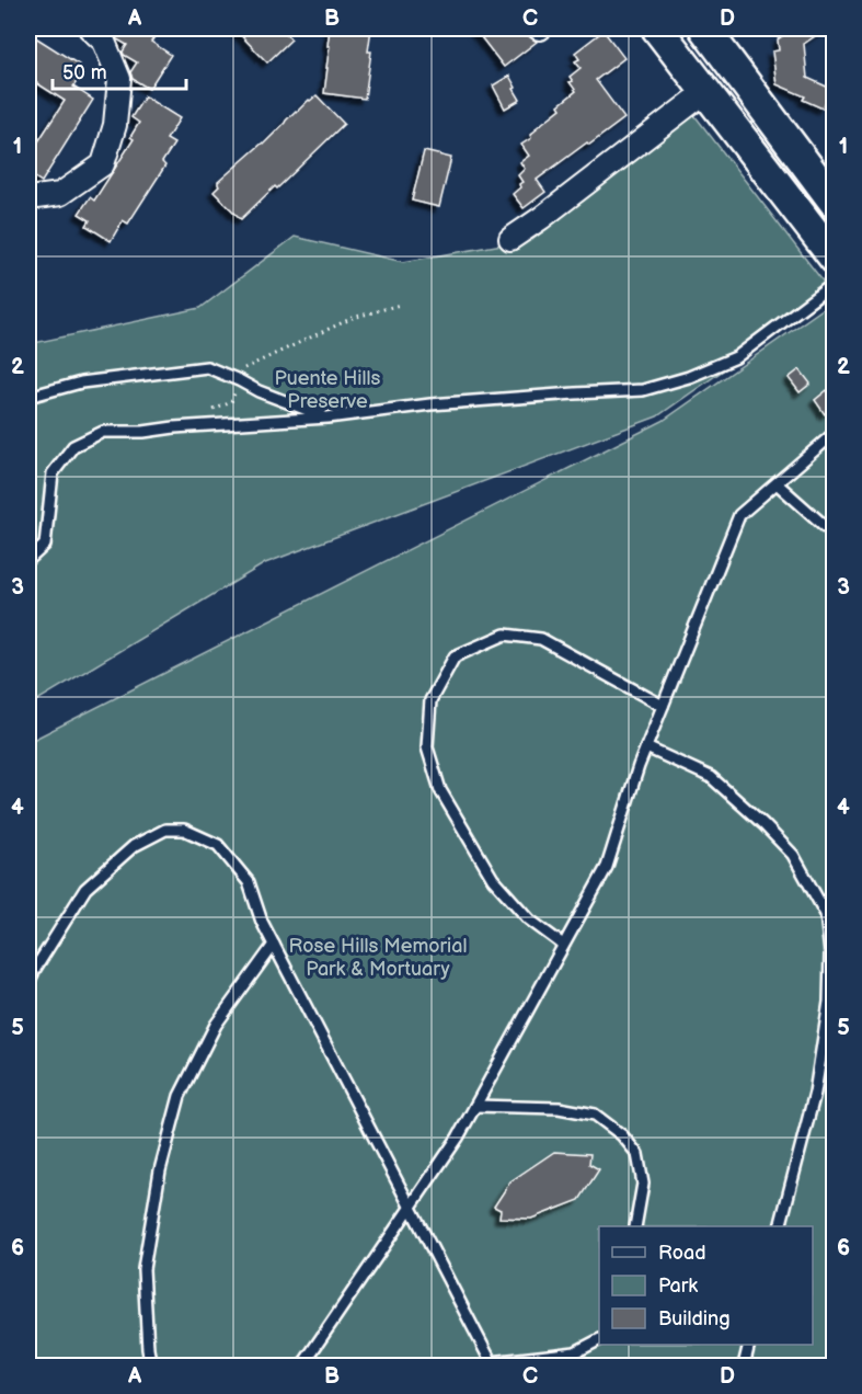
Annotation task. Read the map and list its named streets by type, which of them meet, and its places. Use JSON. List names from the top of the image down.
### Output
{
  "parks": ["Puente Hills Preserve", "Rose Hills Memorial Park & Mortuary"],
  "legend": ["Road", "Park", "Building"],
  "scale_bar": "50 m",
  "grid": {
    "columns": [
      "A",
      "B",
      "C",
      "D"
    ],
    "rows": [
      "1",
      "2",
      "3",
      "4",
      "5",
      "6"
    ]
  }
}
